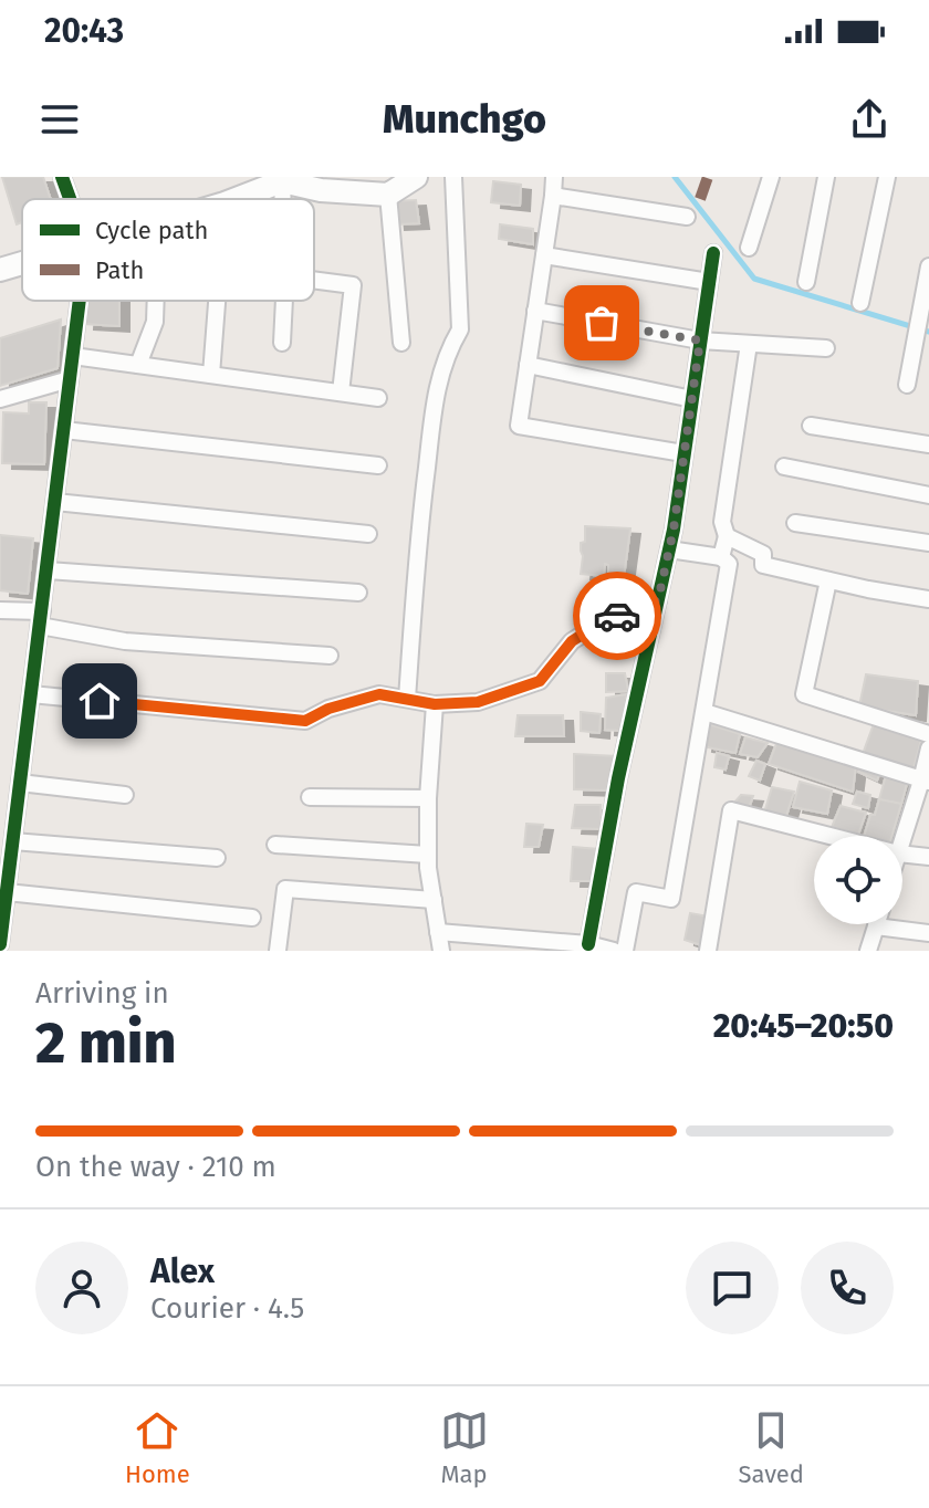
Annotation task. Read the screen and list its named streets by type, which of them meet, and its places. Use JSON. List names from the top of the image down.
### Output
{
  "legend": ["Cycle path", "Path"],
  "page": {
    "status": "20:43",
    "header": "Munchgo",
    "heading": ["2 min", "Arriving in", "20:45–20:50"],
    "panel": ["Alex", "Courier · 4.5"],
    "bar": "On the way · 210 m",
    "tabs": ["Home", "Map", "Saved"]
  }
}
